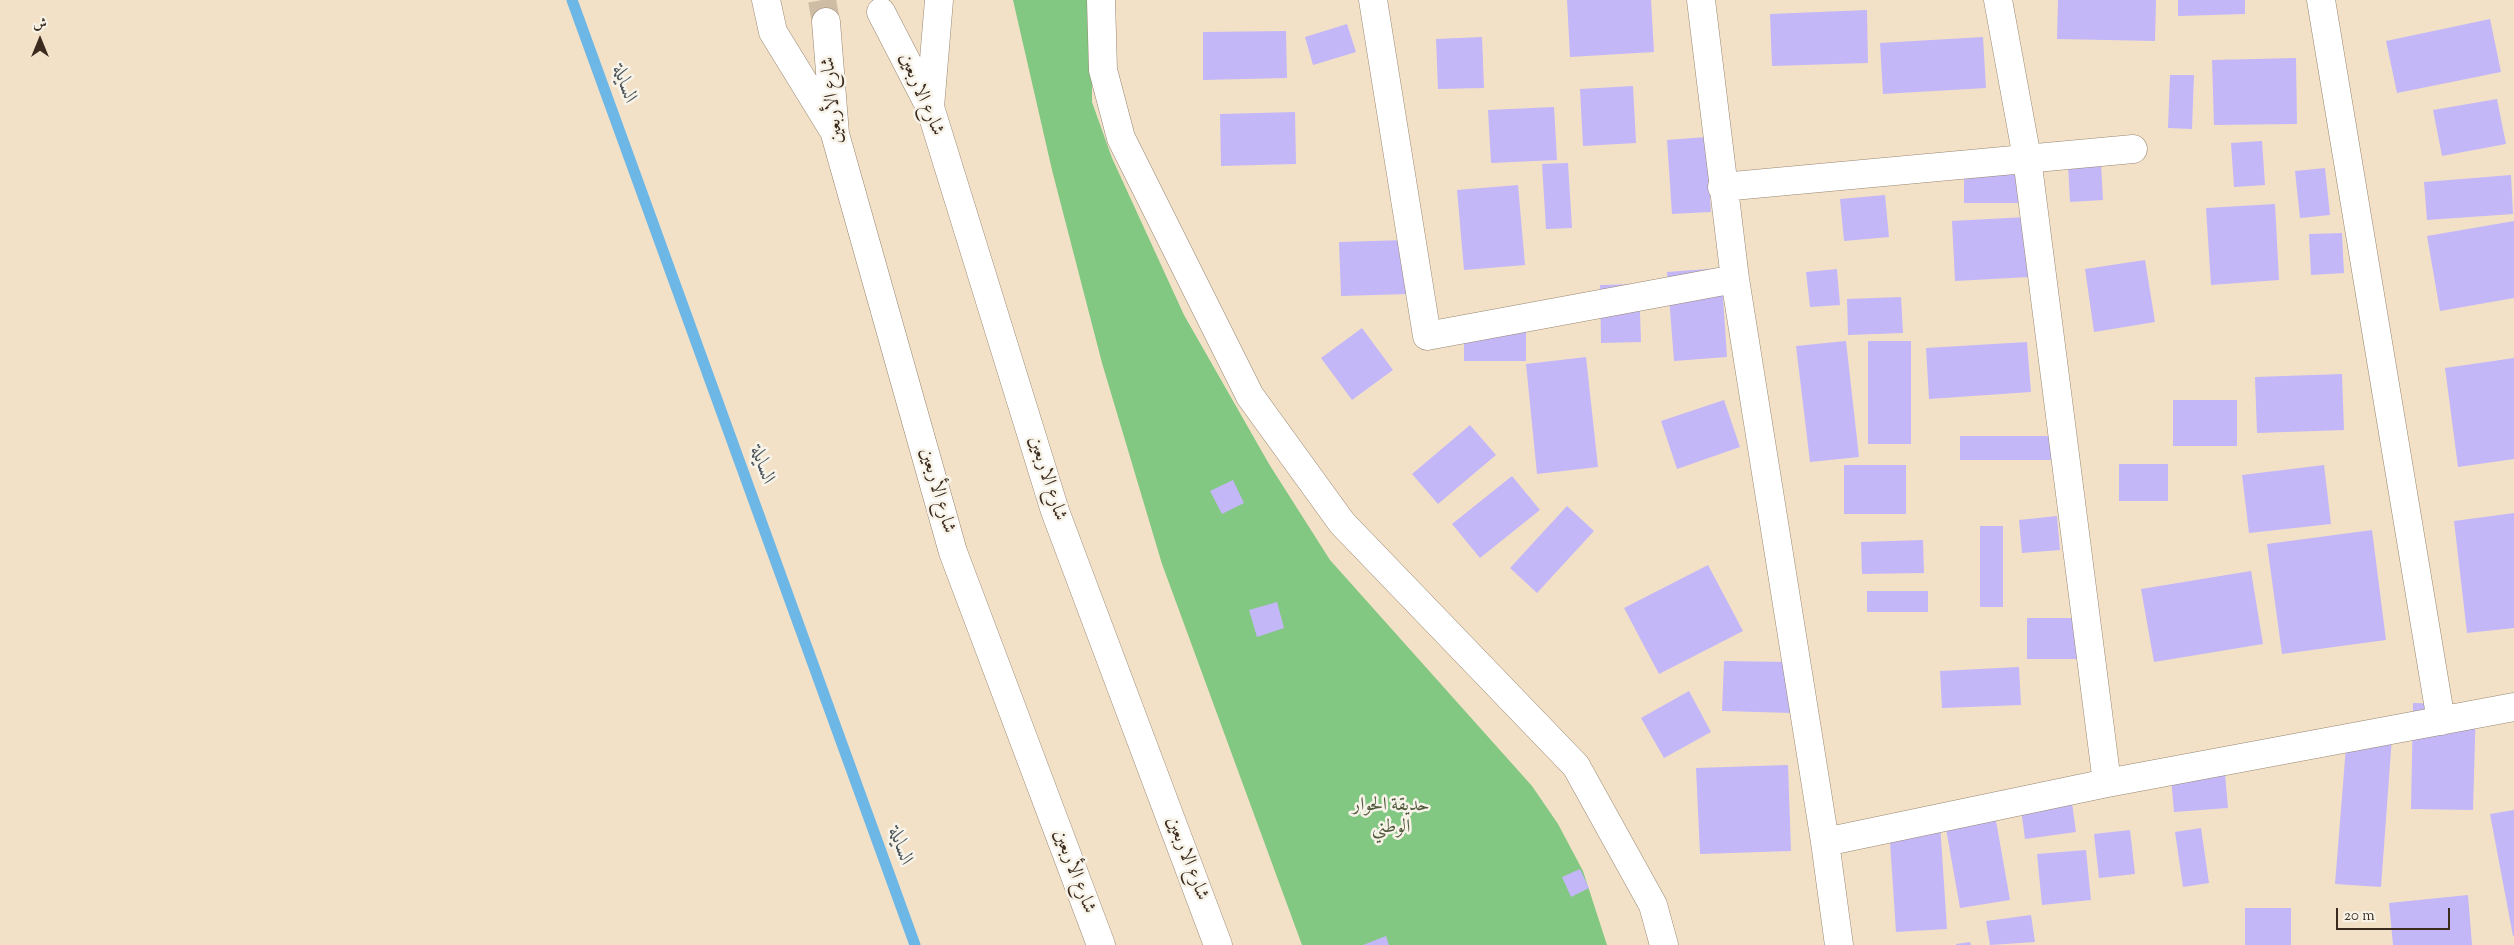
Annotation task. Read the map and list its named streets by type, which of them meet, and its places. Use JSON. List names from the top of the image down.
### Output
{
  "streets": {
    "street": ["شارع الاربعين", "شارع الأربعين"]
  },
  "water": ["السايلة"],
  "parks": ["حديقة الحوار الوطني"],
  "scale_bar": "20 m",
  "north": "top"
}
